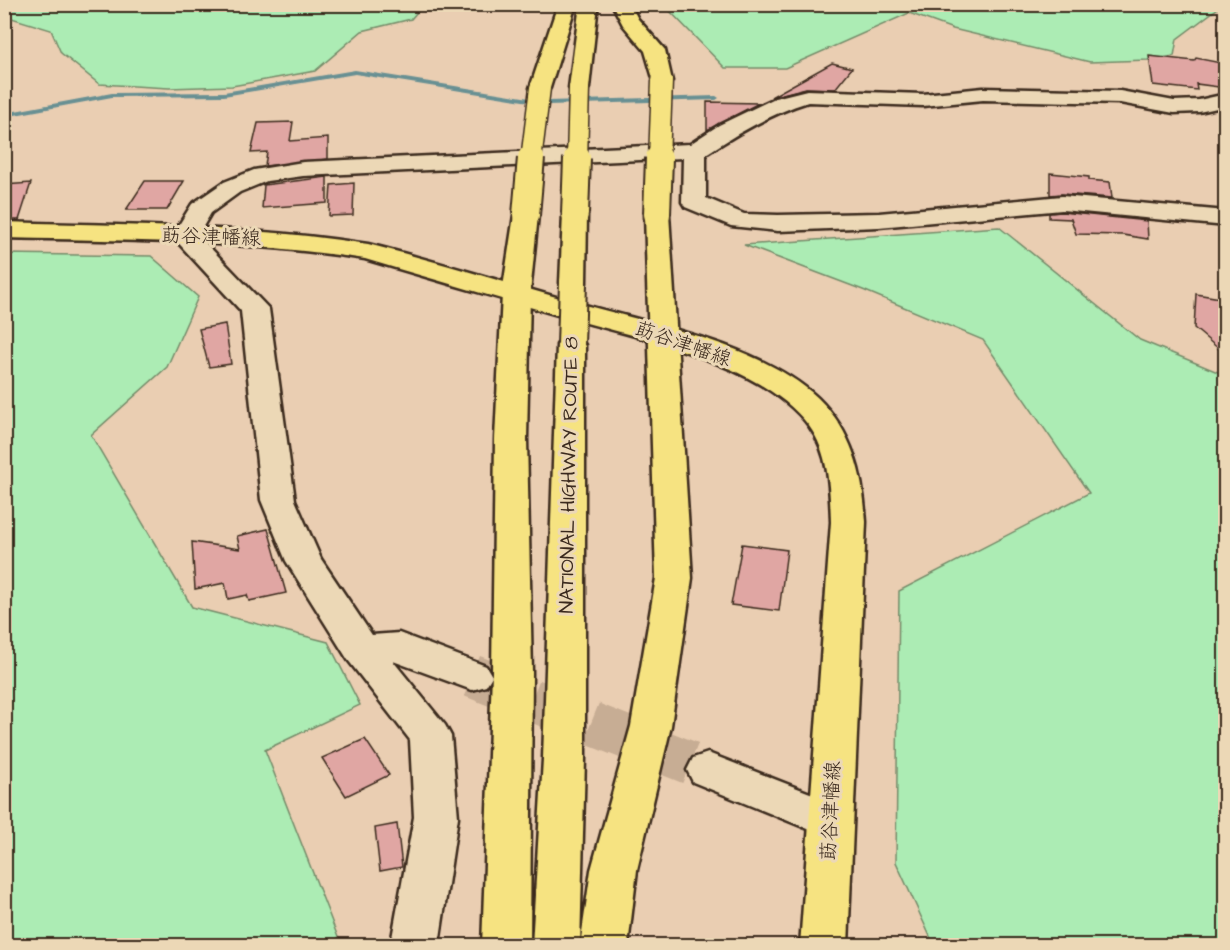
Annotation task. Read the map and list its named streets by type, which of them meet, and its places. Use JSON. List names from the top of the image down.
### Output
{
  "streets": {
    "main road": ["莇谷津幡線", "NATIONAL HIGHWAY ROUTE 8"]
  }
}
